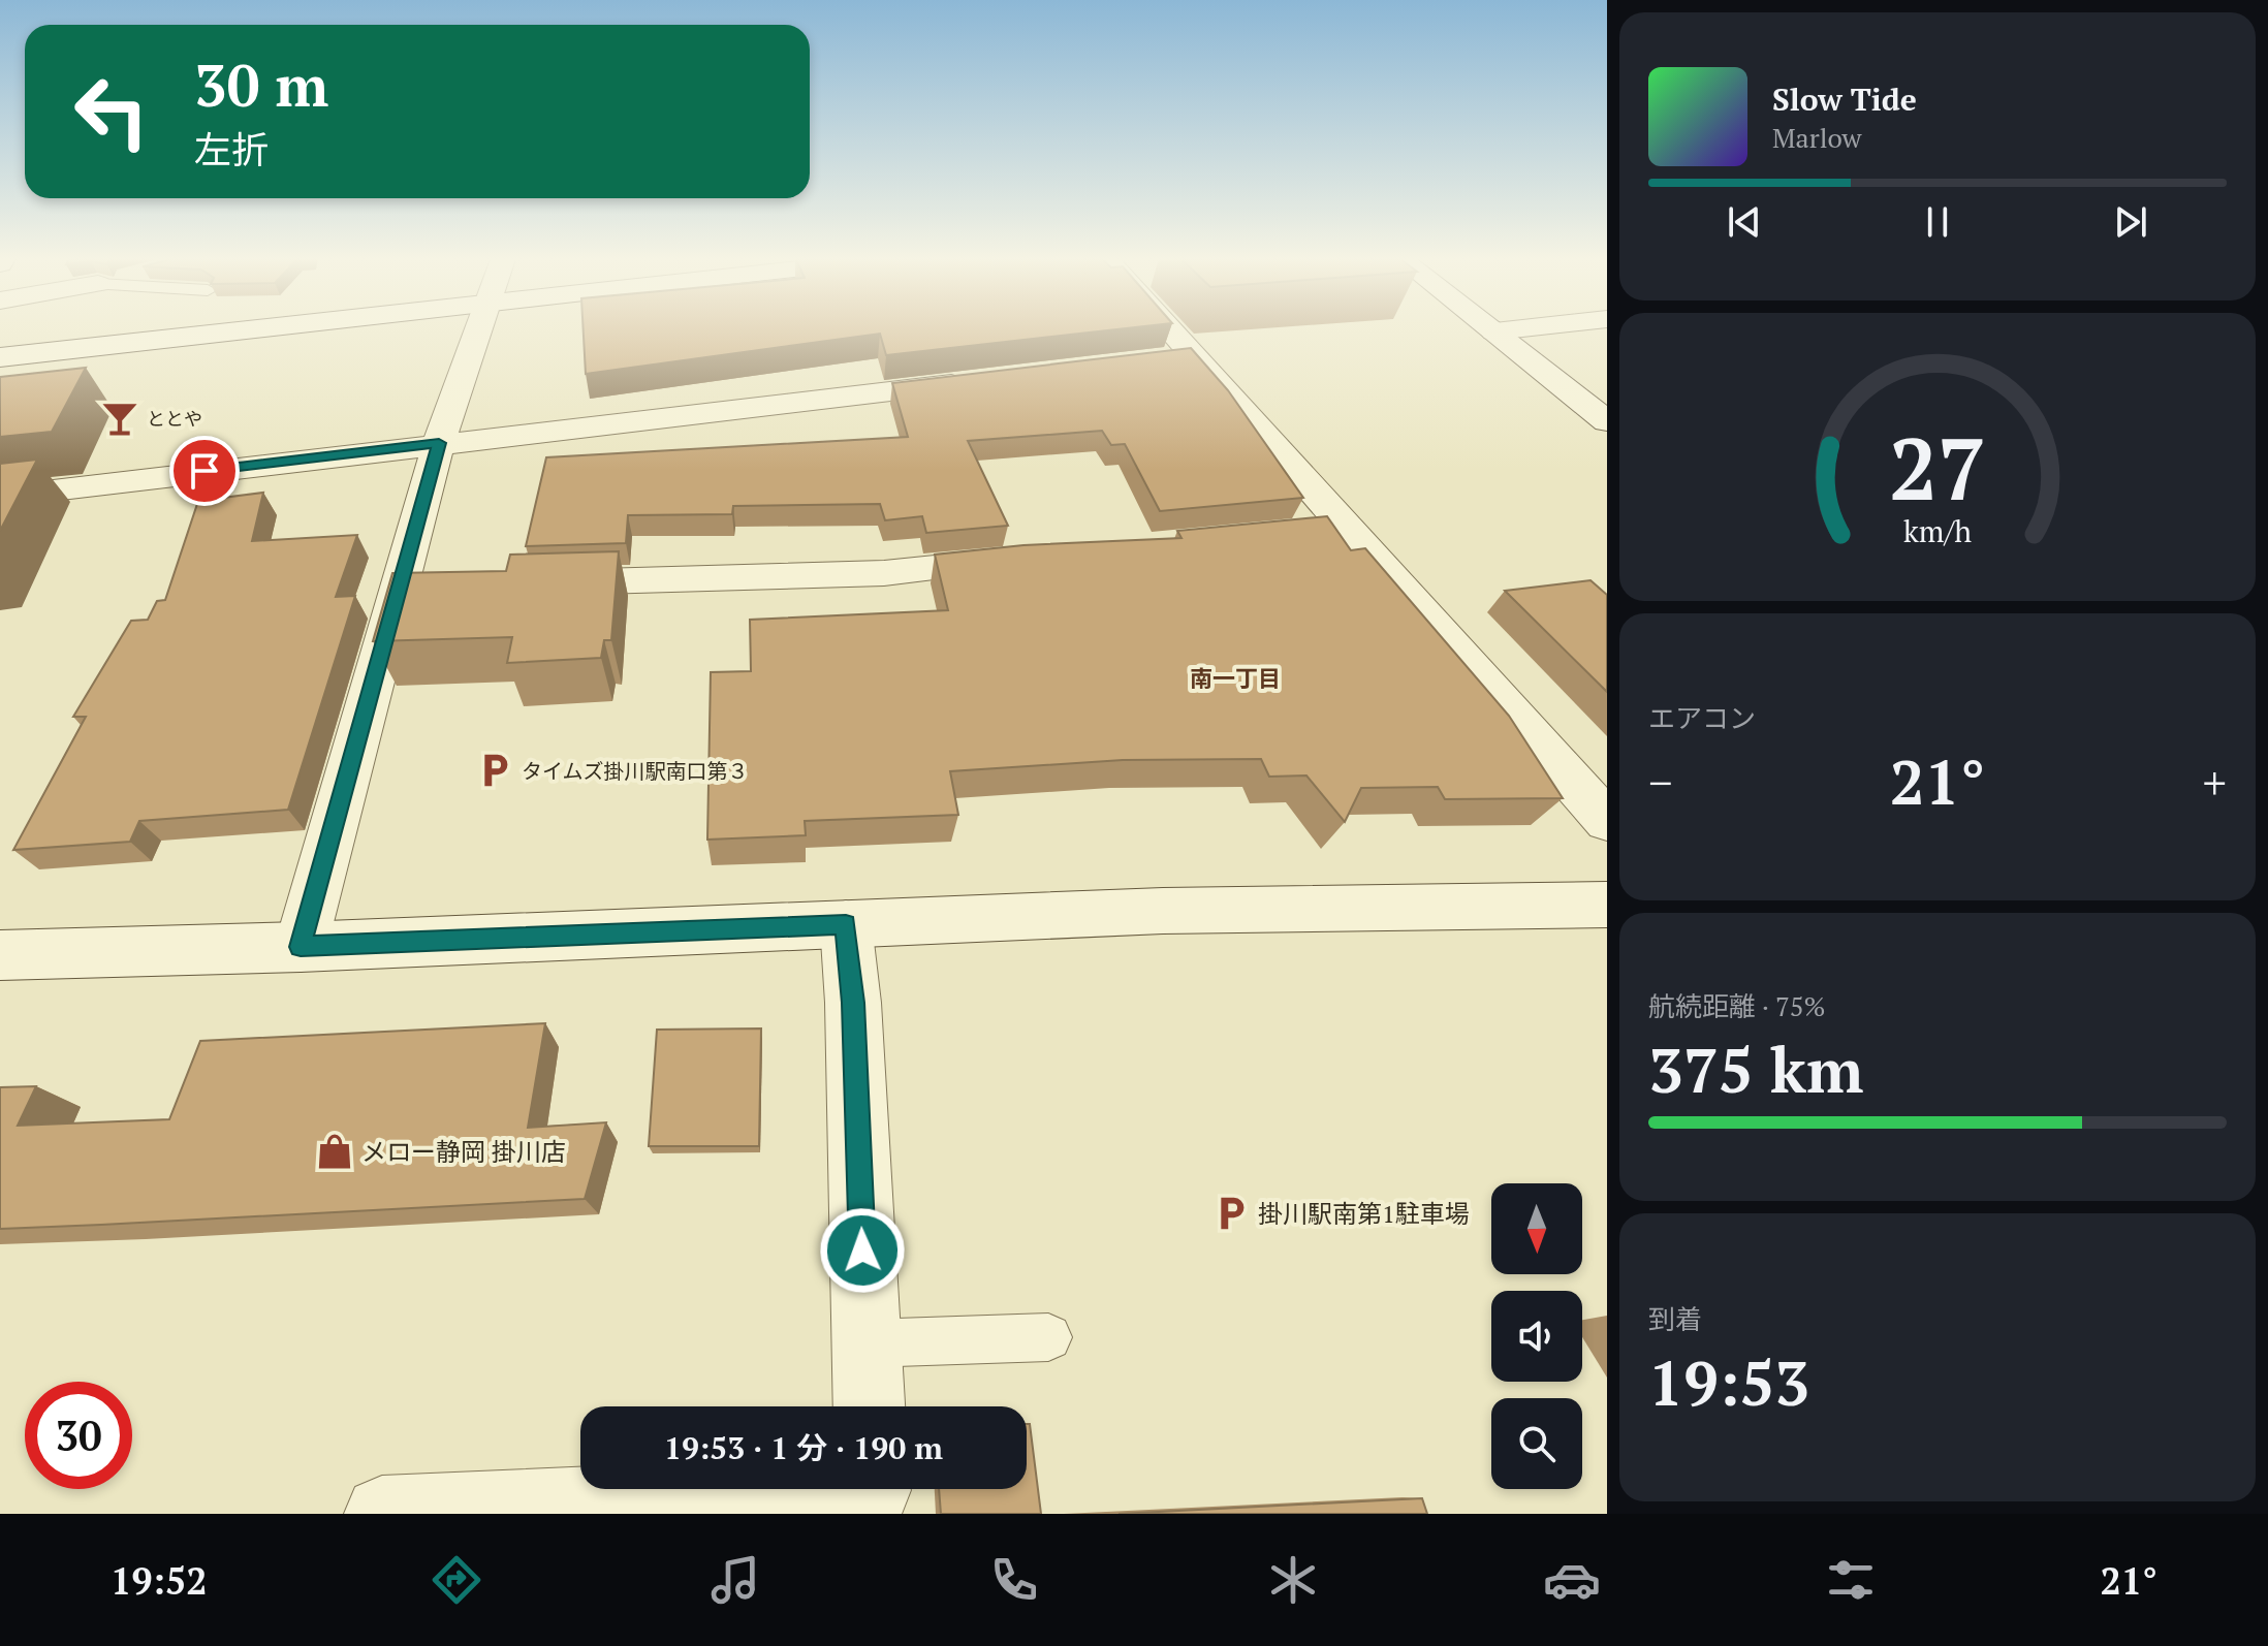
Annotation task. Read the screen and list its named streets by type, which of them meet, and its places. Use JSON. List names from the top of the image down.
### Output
{
  "districts": ["南一丁目"],
  "places": {
    "bar": ["ととや"],
    "parking": ["タイムズ掛川駅南口第３", "掛川駅南第1駐車場"],
    "shop": ["メロー静岡 掛川店"]
  },
  "north": "bottom",
  "page": {
    "turn": ["30 m", "左折"],
    "song": ["Slow Tide", "Marlow"],
    "tile": [
      "エアコン",
      ["航続距離 · 75%", "375 km"],
      ["到着", "19:53"]
    ],
    "heat": ["−", "21°", "+"],
    "limit": "30",
    "trip": "19:53 · 1 分 · 190 m",
    "tabs": ["19:52", "21°"],
    "gauge": ["27", "km/h"]
  }
}
